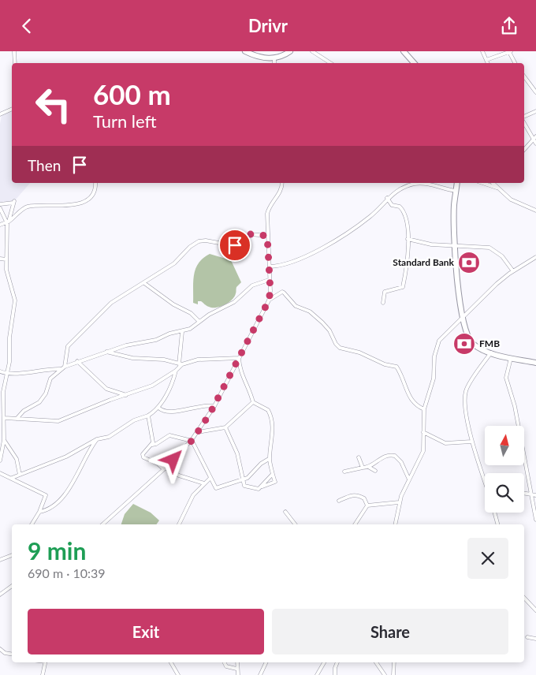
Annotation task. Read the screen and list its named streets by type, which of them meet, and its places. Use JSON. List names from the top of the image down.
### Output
{
  "places": {
    "bank": ["Standard Bank", "FMB"]
  },
  "north": "top",
  "page": {
    "header": "Drivr",
    "turn": ["600 m", "Turn left"],
    "then": "Then",
    "heading": ["9 min", "690 m · 10:39"],
    "buttons": ["Exit", "Share"]
  }
}
